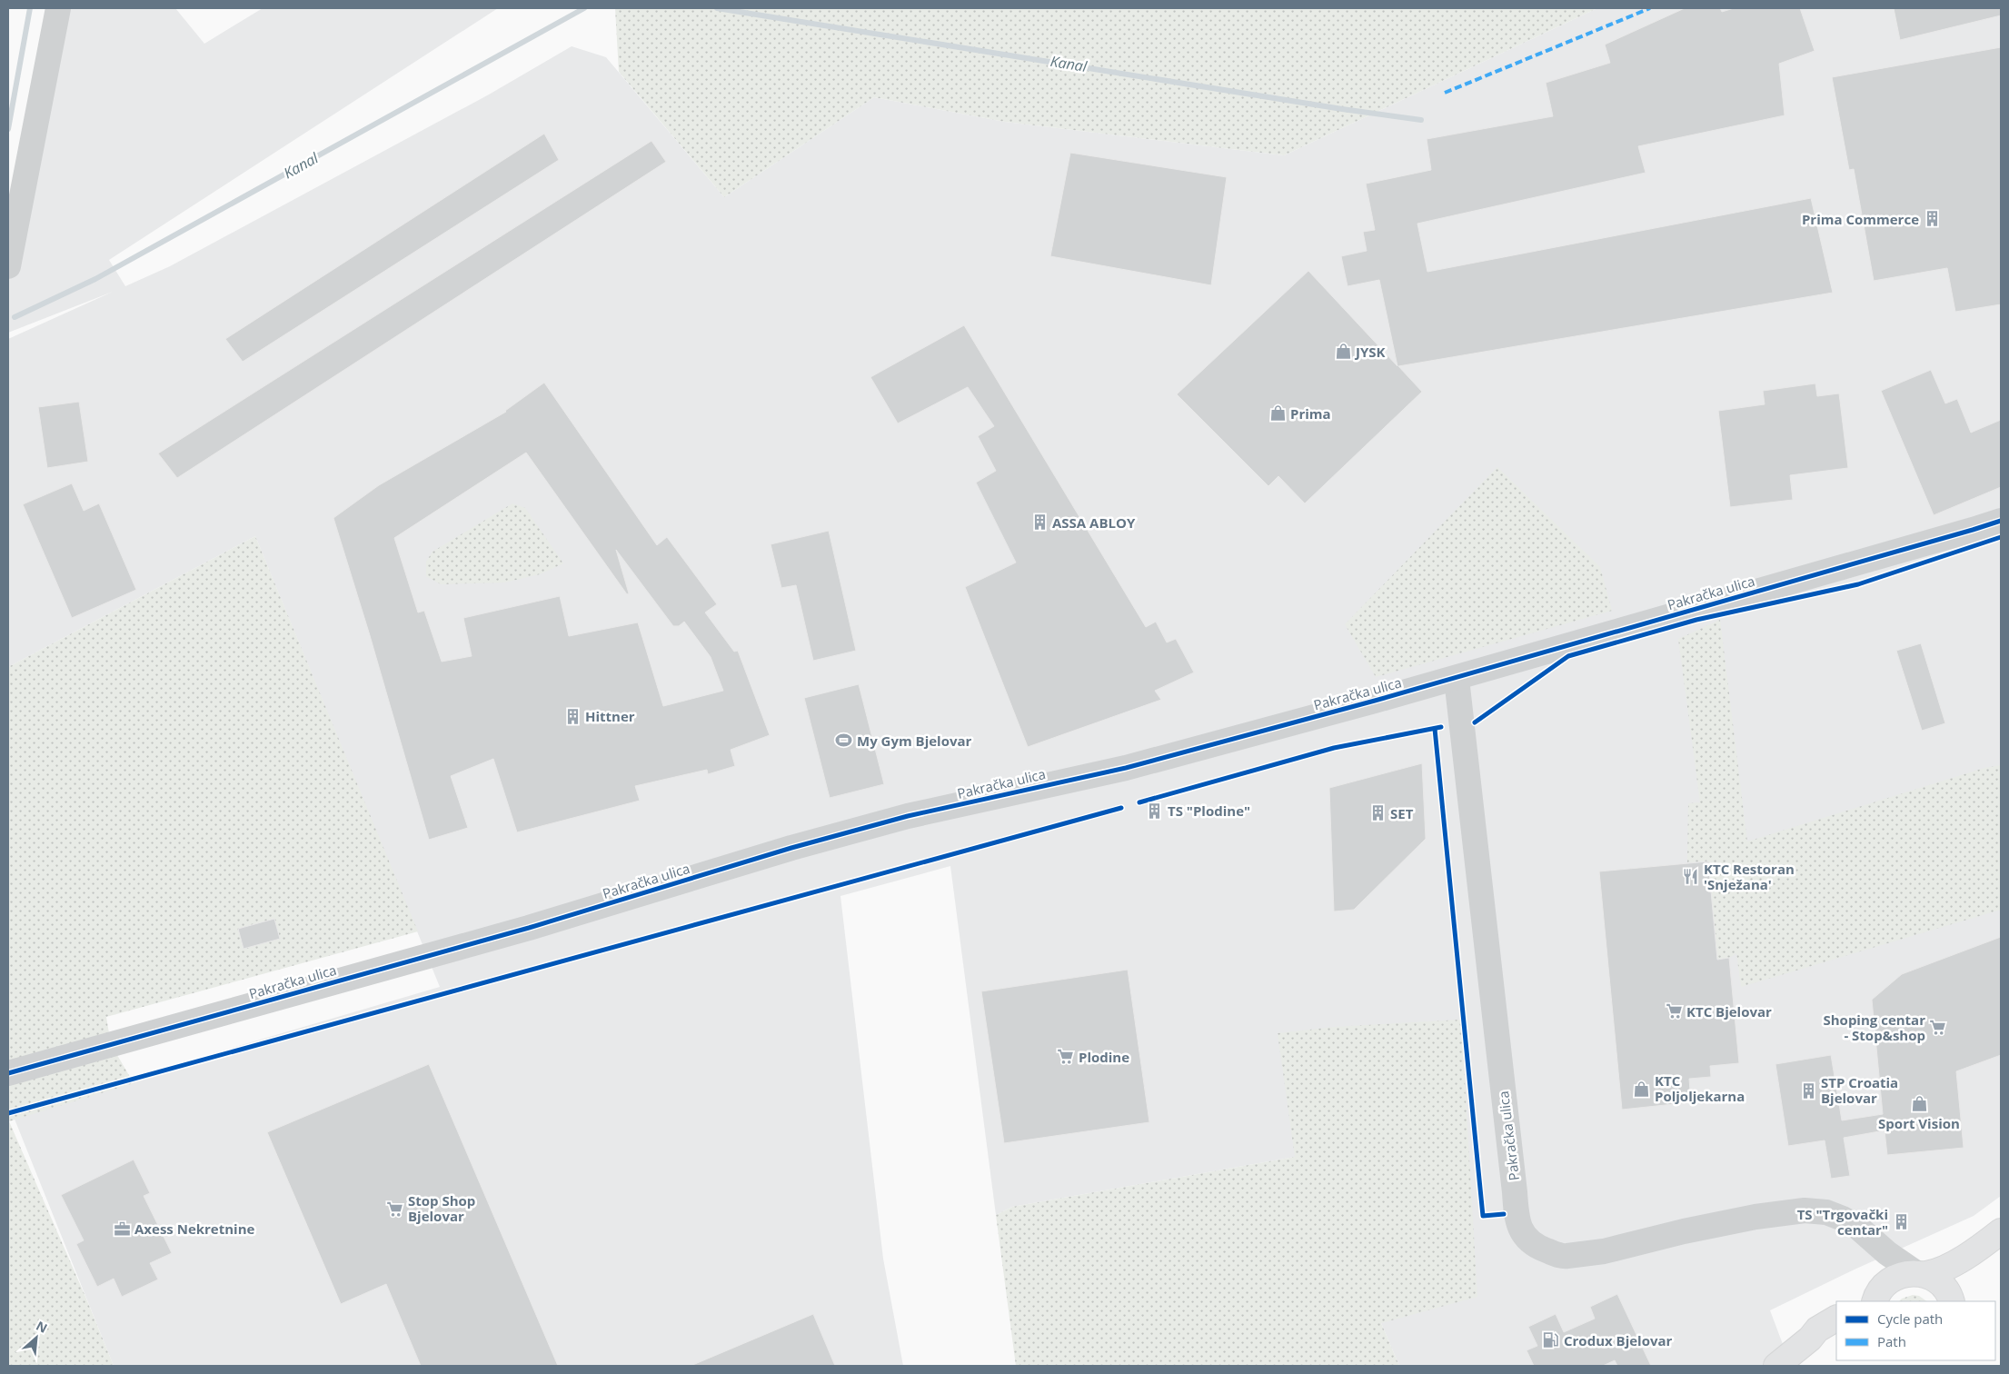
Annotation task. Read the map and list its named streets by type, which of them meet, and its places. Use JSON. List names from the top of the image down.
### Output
{
  "streets": {
    "street": ["Pakračka ulica"]
  },
  "water": ["Kanal"],
  "places": {
    "building": [
      "Prima Commerce",
      "ASSA ABLOY",
      "Hittner",
      "TS \"Plodine\"",
      "SET",
      "STP Croatia Bjelovar",
      "TS \"Trgovački centar\""
    ],
    "shop": [
      "JYSK",
      "Prima",
      "KTC Poljoljekarna",
      "Sport Vision"
    ],
    "sports": ["My Gym Bjelovar"],
    "restaurant": ["KTC Restoran 'Snježana'"],
    "supermarket": [
      "KTC Bjelovar",
      "Shoping centar - Stop&shop",
      "Plodine",
      "Stop Shop Bjelovar"
    ],
    "office": ["Axess Nekretnine"],
    "fuel station": ["Crodux Bjelovar"]
  },
  "legend": ["Cycle path", "Path"],
  "north": "top right"
}
